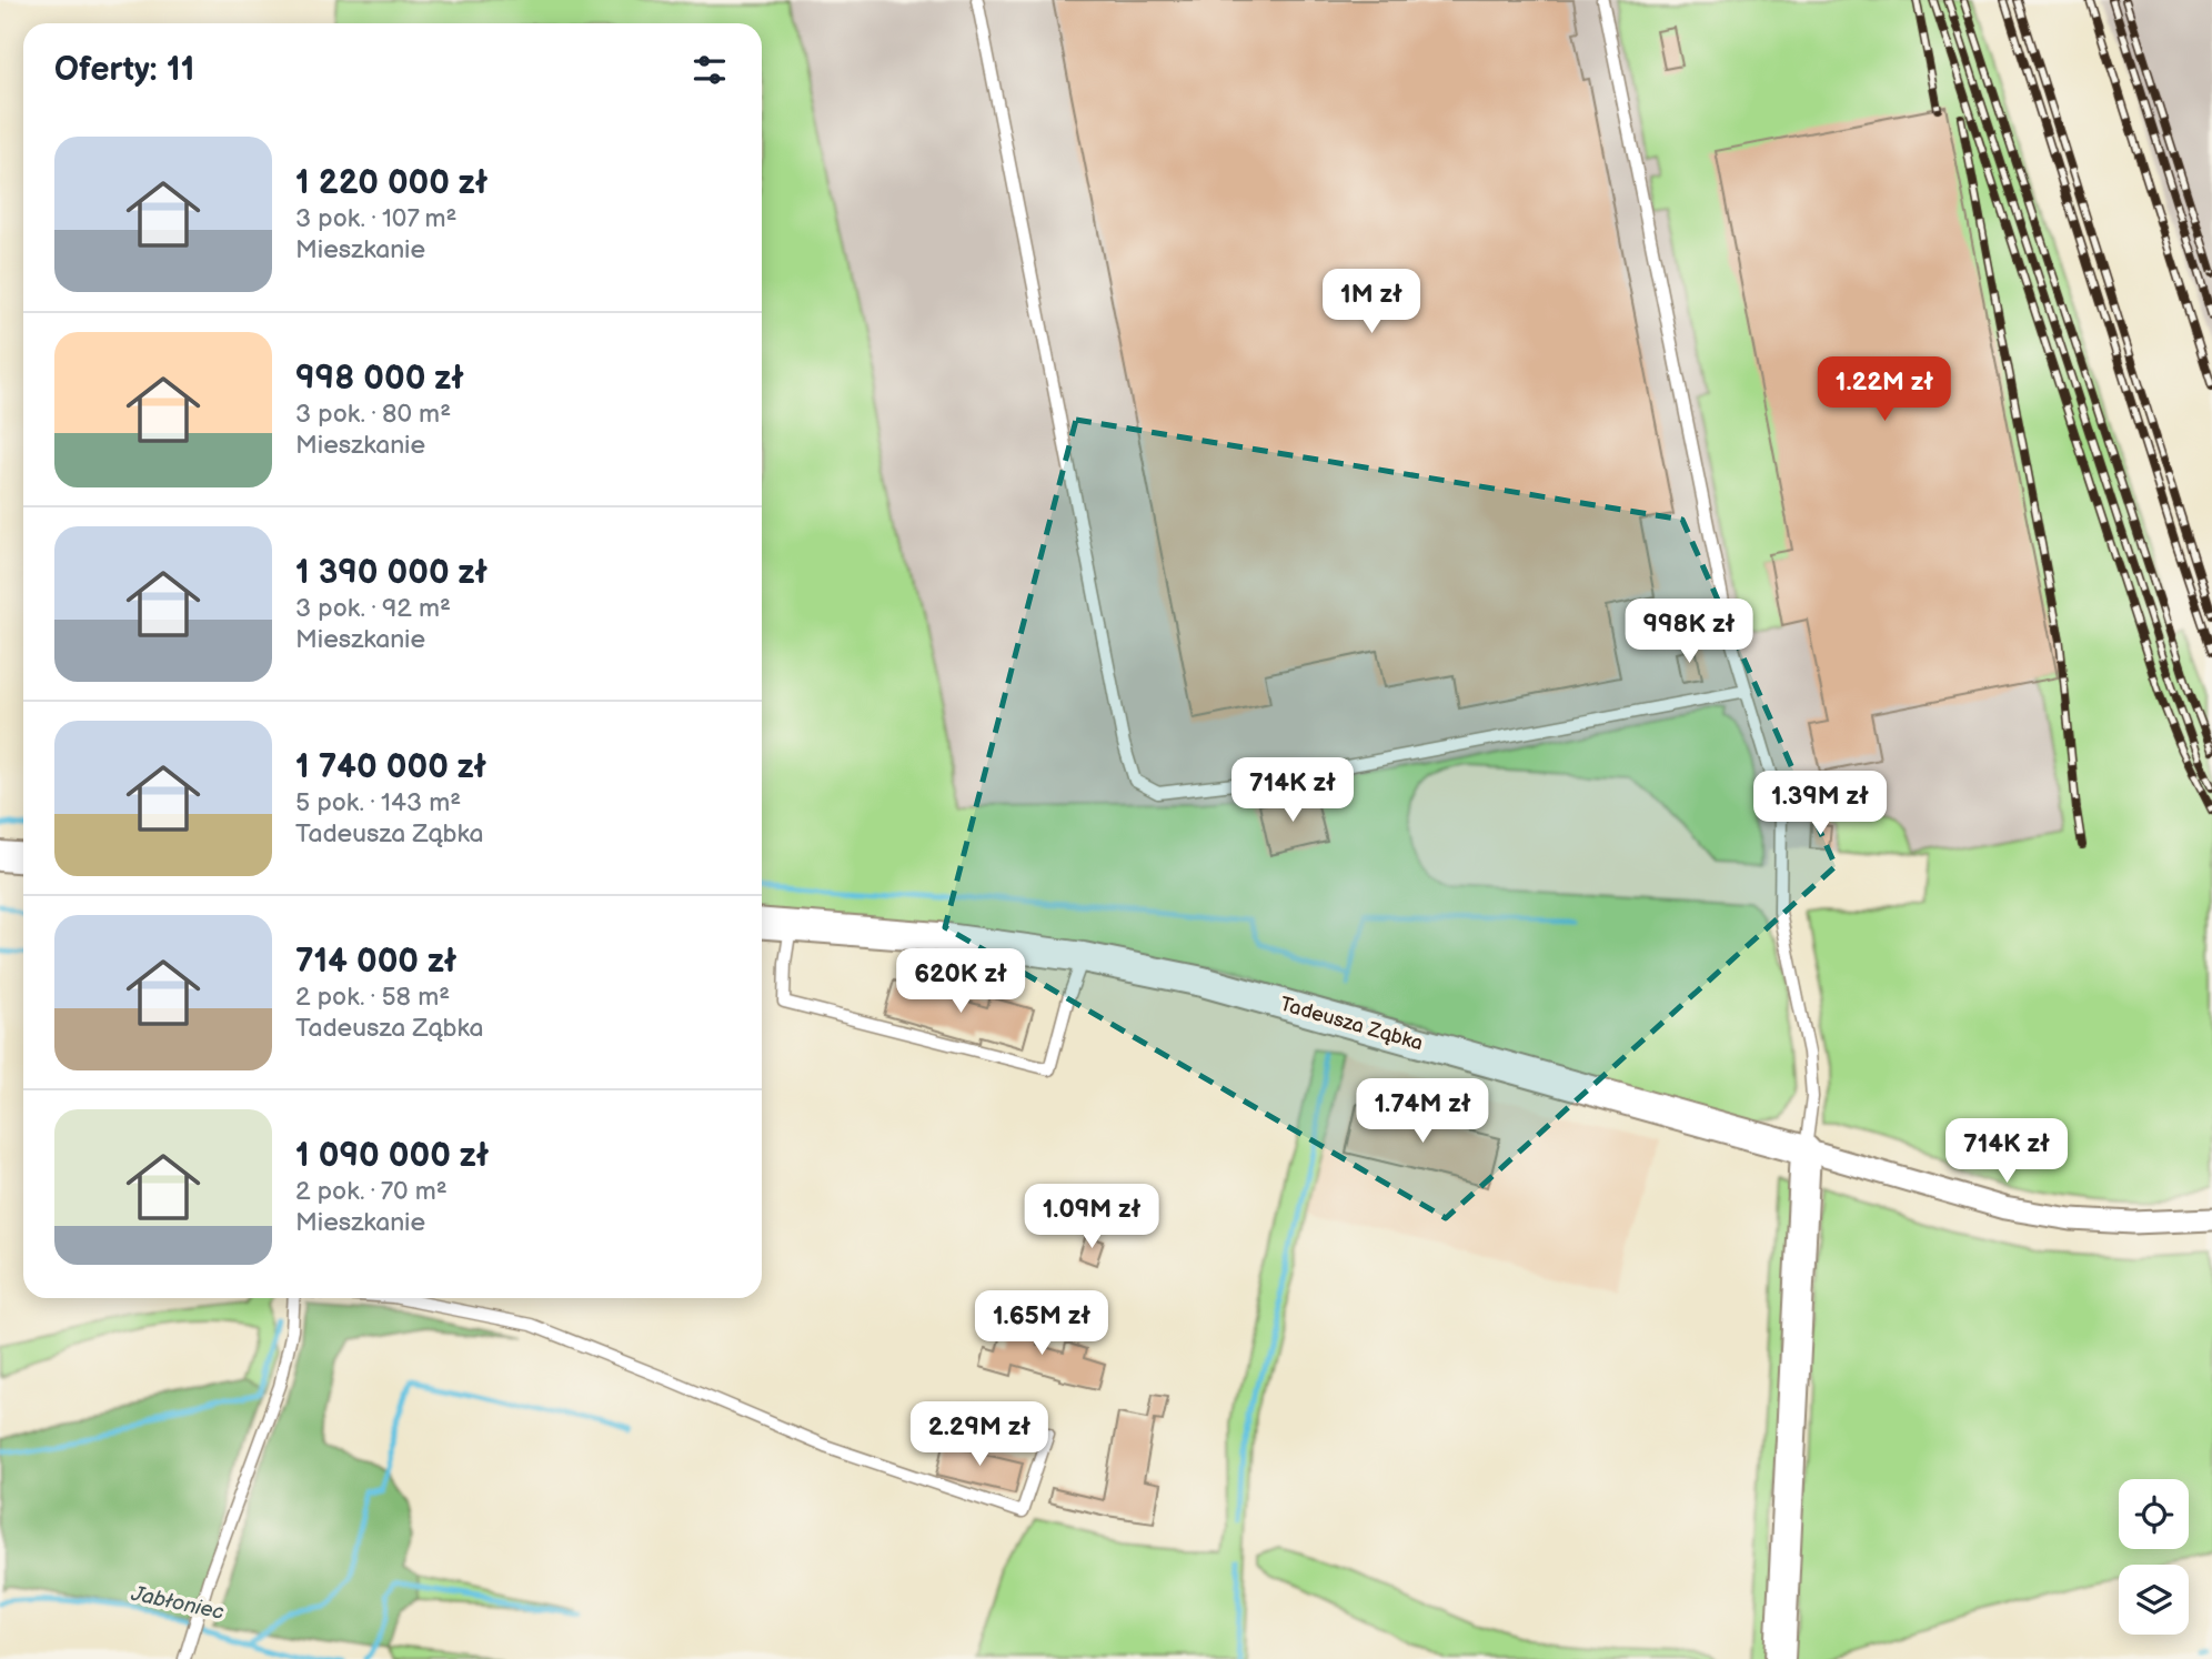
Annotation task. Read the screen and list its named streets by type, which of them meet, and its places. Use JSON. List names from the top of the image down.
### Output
{
  "streets": {
    "street": ["Tadeusza Ząbka"]
  },
  "water": ["Jabłoniec"],
  "page": {
    "heading": "Oferty: 11",
    "list": [
      {
        "name": "1 220 000 zł",
        "note": "3 pok. · 107 m² · Mieszkanie"
      },
      {
        "name": "998 000 zł",
        "note": "3 pok. · 80 m² · Mieszkanie"
      },
      {
        "name": "1 390 000 zł",
        "note": "3 pok. · 92 m² · Mieszkanie"
      },
      {
        "name": "1 740 000 zł",
        "note": "5 pok. · 143 m² · Tadeusza Ząbka"
      },
      {
        "name": "714 000 zł",
        "note": "2 pok. · 58 m² · Tadeusza Ząbka"
      },
      {
        "name": "1 090 000 zł",
        "note": "2 pok. · 70 m² · Mieszkanie"
      }
    ],
    "price": [
      "1M zł",
      "1.22M zł",
      "998K zł",
      "714K zł",
      "1.39M zł",
      "620K zł",
      "1.74M zł",
      "714K zł",
      "1.09M zł",
      "1.65M zł",
      "2.29M zł"
    ]
  }
}
